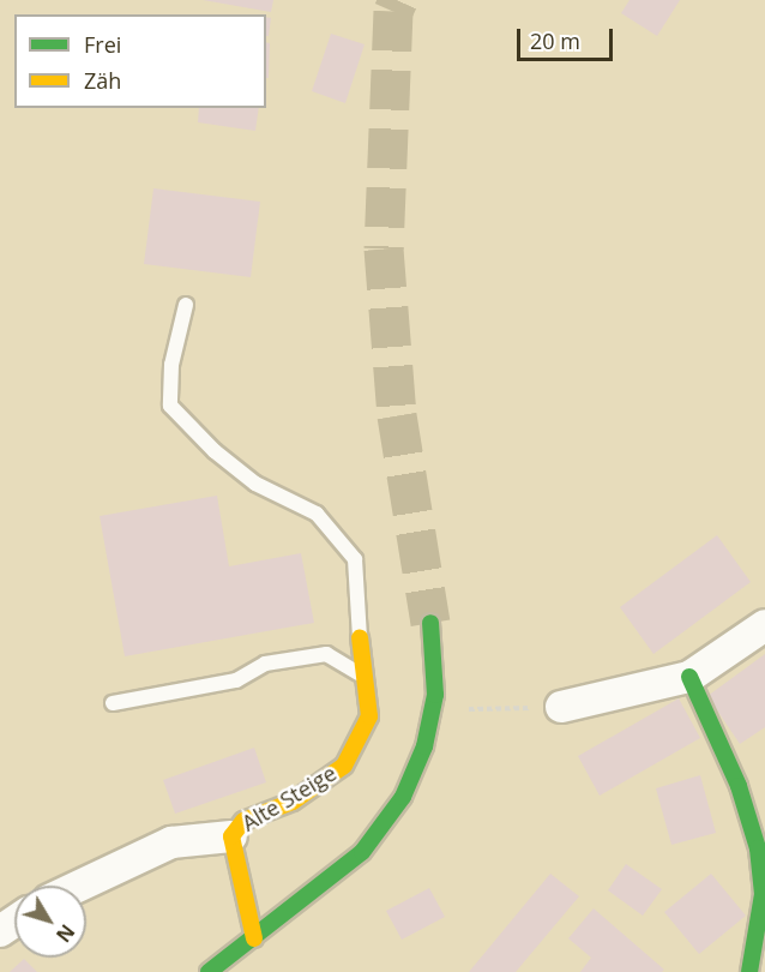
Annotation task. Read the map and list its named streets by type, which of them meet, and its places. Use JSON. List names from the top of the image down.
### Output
{
  "streets": {
    "street": ["Alte Steige"]
  },
  "legend": ["Frei", "Zäh"],
  "scale_bar": "20 m",
  "north": "bottom right"
}
